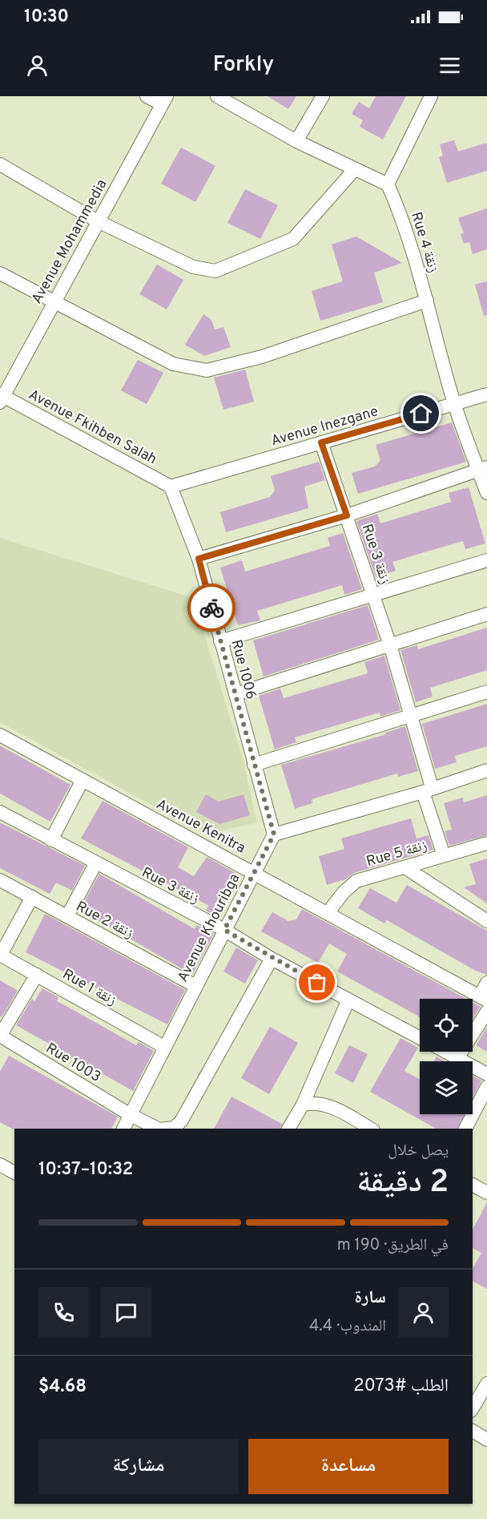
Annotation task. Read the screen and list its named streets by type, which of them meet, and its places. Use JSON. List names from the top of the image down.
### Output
{
  "streets": {
    "street": [
      "Avenue Mohammedia",
      "Rue 4 زنقة",
      "Avenue Inezgane",
      "Avenue Fkihben Salah",
      "Rue 3 زنقة",
      "Rue 1006",
      "Avenue Kenitra",
      "Rue 5 زنقة",
      "Rue 2 زنقة",
      "Avenue Khouribga",
      "Rue 1 زنقة",
      "Rue 1003"
    ]
  },
  "crossings": [
    ["Avenue Mohammedia", "Avenue Fkihben Salah"],
    ["Rue 4 زنقة", "Avenue Inezgane"],
    ["Avenue Inezgane", "Avenue Fkihben Salah"],
    ["Avenue Inezgane", "Rue 3 زنقة"],
    ["Avenue Inezgane", "Rue 1006"],
    ["Avenue Fkihben Salah", "Rue 1006"],
    ["Rue 3 زنقة", "Rue 5 زنقة"],
    ["Rue 3 زنقة", "Avenue Khouribga"],
    ["Rue 3 زنقة", "Rue 1003"],
    ["Rue 1006", "Avenue Khouribga"],
    ["Avenue Kenitra", "Rue 5 زنقة"],
    ["Avenue Kenitra", "Avenue Khouribga"],
    ["Rue 2 زنقة", "Avenue Khouribga"],
    ["Avenue Khouribga", "Rue 1 زنقة"],
    ["Avenue Khouribga", "Rue 1003"]
  ],
  "page": {
    "status": "10:30",
    "header": "Forkly",
    "heading": ["2 دقيقة", "يصل خلال", "10:32–10:37"],
    "panel": [
      "سارة",
      "المندوب · 4.4",
      "الطلب #2073",
      "$4.68"
    ],
    "bar": "في الطريق · 190 m",
    "buttons": ["مساعدة", "مشاركة"]
  }
}
